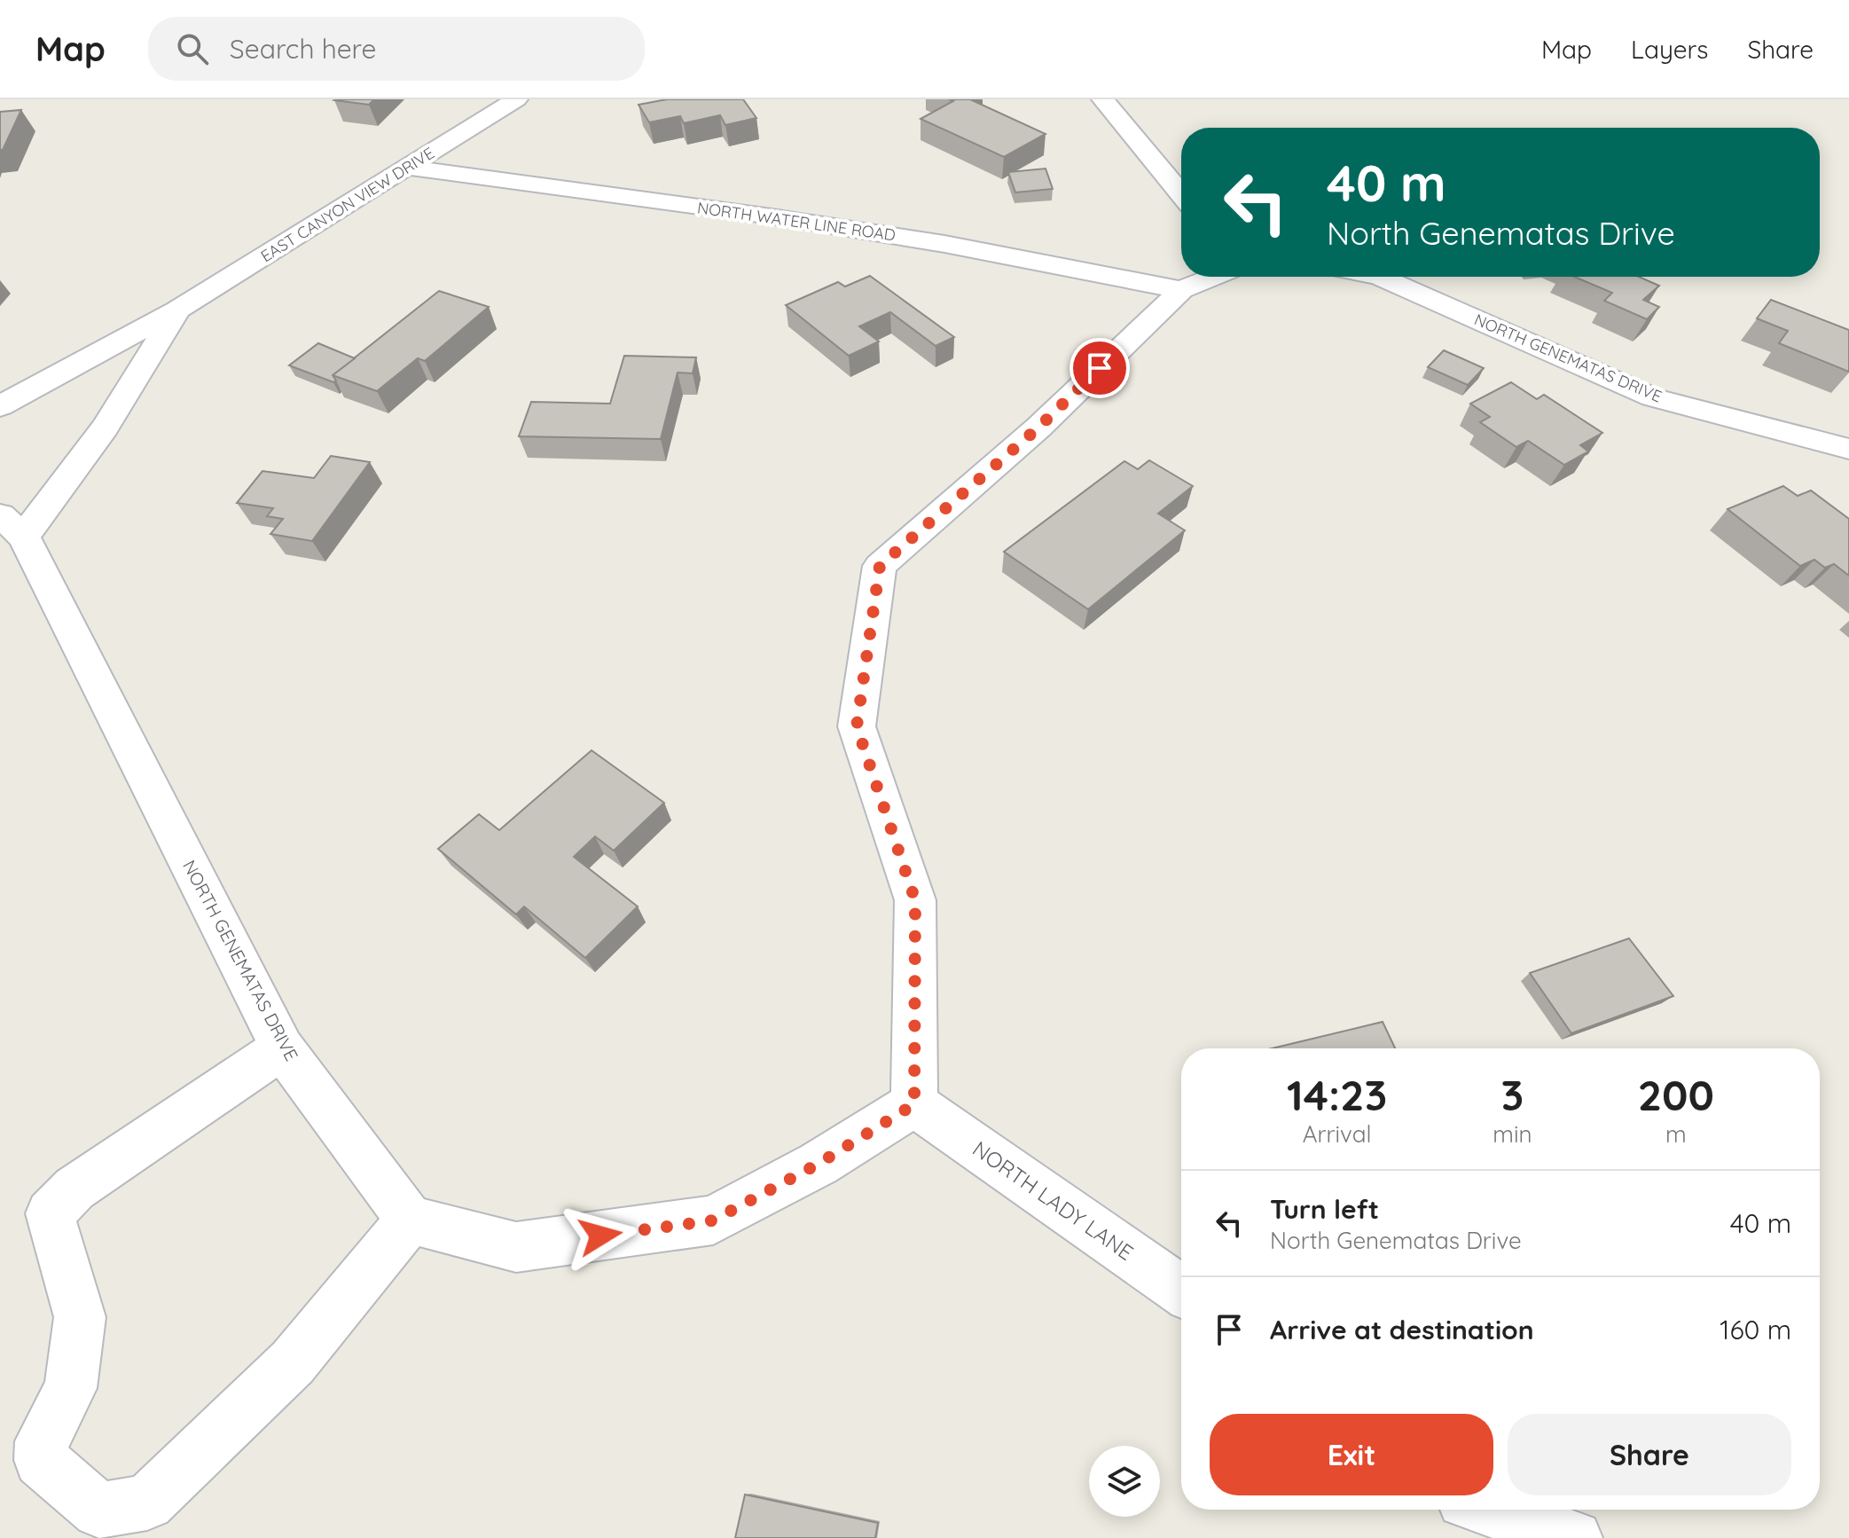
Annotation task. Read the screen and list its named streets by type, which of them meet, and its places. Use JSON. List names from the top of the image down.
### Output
{
  "streets": {
    "street": [
      "EAST CANYON VIEW DRIVE",
      "NORTH WATER LINE ROAD",
      "NORTH GENEMATAS DRIVE",
      "NORTH LADY LANE"
    ]
  },
  "crossings": [
    ["EAST CANYON VIEW DRIVE", "NORTH WATER LINE ROAD"],
    ["EAST CANYON VIEW DRIVE", "NORTH GENEMATAS DRIVE"]
  ],
  "page": {
    "header": "Map",
    "search": "Search here",
    "nav": ["Map", "Layers", "Share"],
    "turn": ["40 m", "North Genematas Drive"],
    "eta": [
      "14:23",
      "Arrival",
      "3",
      "min",
      "200",
      "m"
    ],
    "list": [
      {
        "name": "Turn left",
        "note": "North Genematas Drive",
        "value": "40 m"
      },
      {
        "name": "Arrive at destination",
        "value": "160 m"
      }
    ],
    "buttons": ["Exit", "Share"]
  }
}
